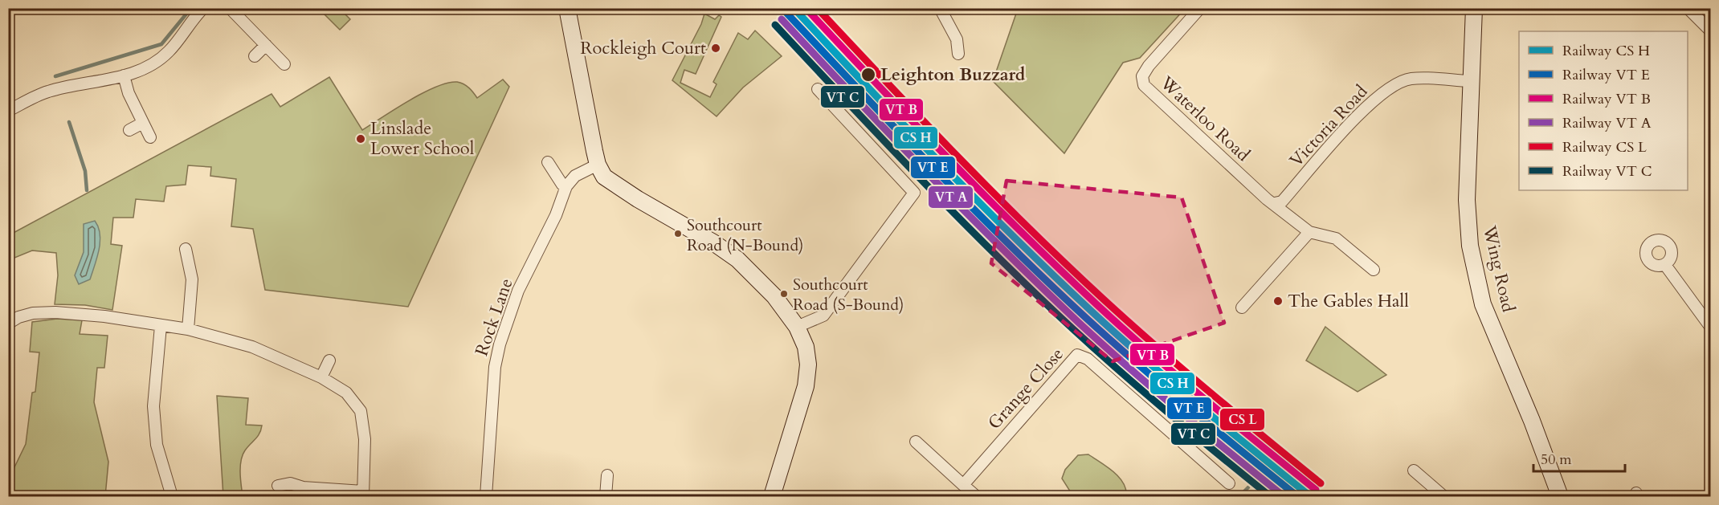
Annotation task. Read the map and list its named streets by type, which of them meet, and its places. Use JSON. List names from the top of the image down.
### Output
{
  "streets": {
    "street": [
      "Waterloo Road",
      "Victoria Road",
      "Wing Road",
      "Rock Lane",
      "Grange Close"
    ]
  },
  "crossings": [
    ["Waterloo Road", "Victoria Road"],
    ["Victoria Road", "Wing Road"]
  ],
  "places": [
    "Rockleigh Court",
    "Leighton Buzzard",
    "Linslade Lower School",
    "Southcourt Road (N-Bound)",
    "Southcourt Road (S-Bound)",
    "The Gables Hall"
  ],
  "legend": [
    "Railway CS H",
    "Railway VT E",
    "Railway VT B",
    "Railway VT A",
    "Railway CS L",
    "Railway VT C"
  ],
  "scale_bar": "50 m"
}
